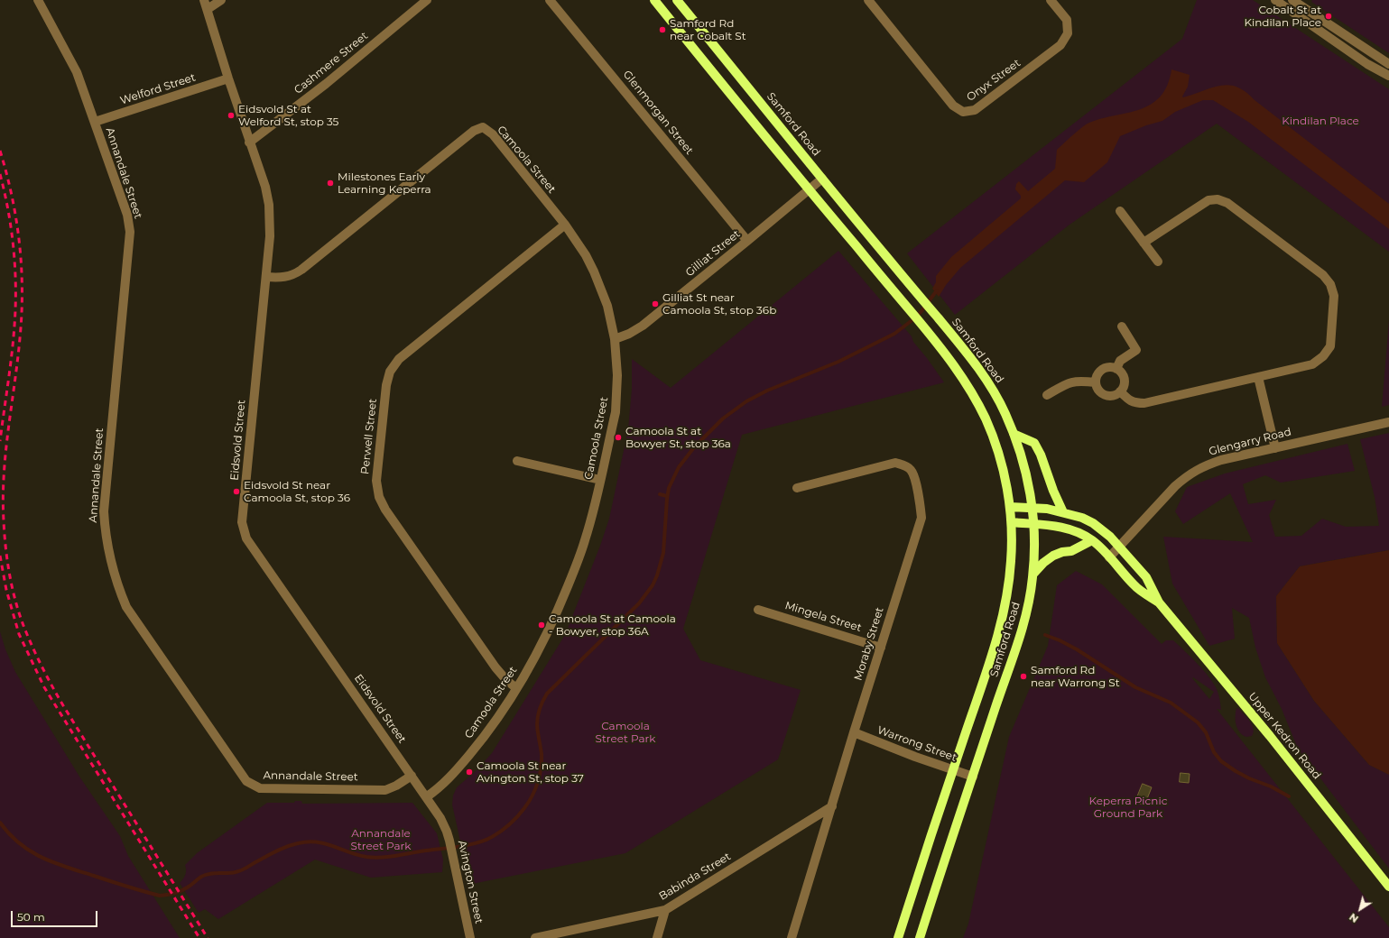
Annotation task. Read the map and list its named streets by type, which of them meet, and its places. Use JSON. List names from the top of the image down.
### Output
{
  "streets": {
    "main road": ["Samford Road", "Upper Kedron Road"],
    "street": [
      "Cashmere Street",
      "Onyx Street",
      "Welford Street",
      "Glenmorgan Street",
      "Camoola Street",
      "Annandale Street",
      "Gilliat Street",
      "Perwell Street",
      "Eidsvold Street",
      "Glengarry Road",
      "Mingela Street",
      "Moraby Street",
      "Warrong Street",
      "Babinda Street",
      "Avington Street"
    ]
  },
  "crossings": [
    ["Cashmere Street", "Eidsvold Street"],
    ["Welford Street", "Annandale Street"],
    ["Welford Street", "Eidsvold Street"],
    ["Glenmorgan Street", "Gilliat Street"],
    ["Samford Road", "Gilliat Street"],
    ["Samford Road", "Upper Kedron Road"],
    ["Samford Road", "Warrong Street"],
    ["Camoola Street", "Gilliat Street"],
    ["Camoola Street", "Perwell Street"],
    ["Camoola Street", "Eidsvold Street"],
    ["Annandale Street", "Eidsvold Street"],
    ["Eidsvold Street", "Avington Street"],
    ["Glengarry Road", "Upper Kedron Road"],
    ["Mingela Street", "Moraby Street"],
    ["Moraby Street", "Warrong Street"],
    ["Moraby Street", "Babinda Street"]
  ],
  "parks": [
    "Kindilan Place",
    "Camoola Street Park",
    "Keperra Picnic Ground Park",
    "Annandale Street Park"
  ],
  "places": [
    "Cobalt St at Kindilan Place",
    "Samford Rd near Cobalt St",
    "Eidsvold St at Welford St, stop 35",
    "Milestones Early Learning Keperra",
    "Gilliat St near Camoola St, stop 36b",
    "Camoola St at Bowyer St, stop 36a",
    "Eidsvold St near Camoola St, stop 36",
    "Camoola St at Camoola - Bowyer, stop 36A",
    "Samford Rd near Warrong St",
    "Camoola St near Avington St, stop 37"
  ],
  "scale_bar": "50 m",
  "north": "bottom left"
}
